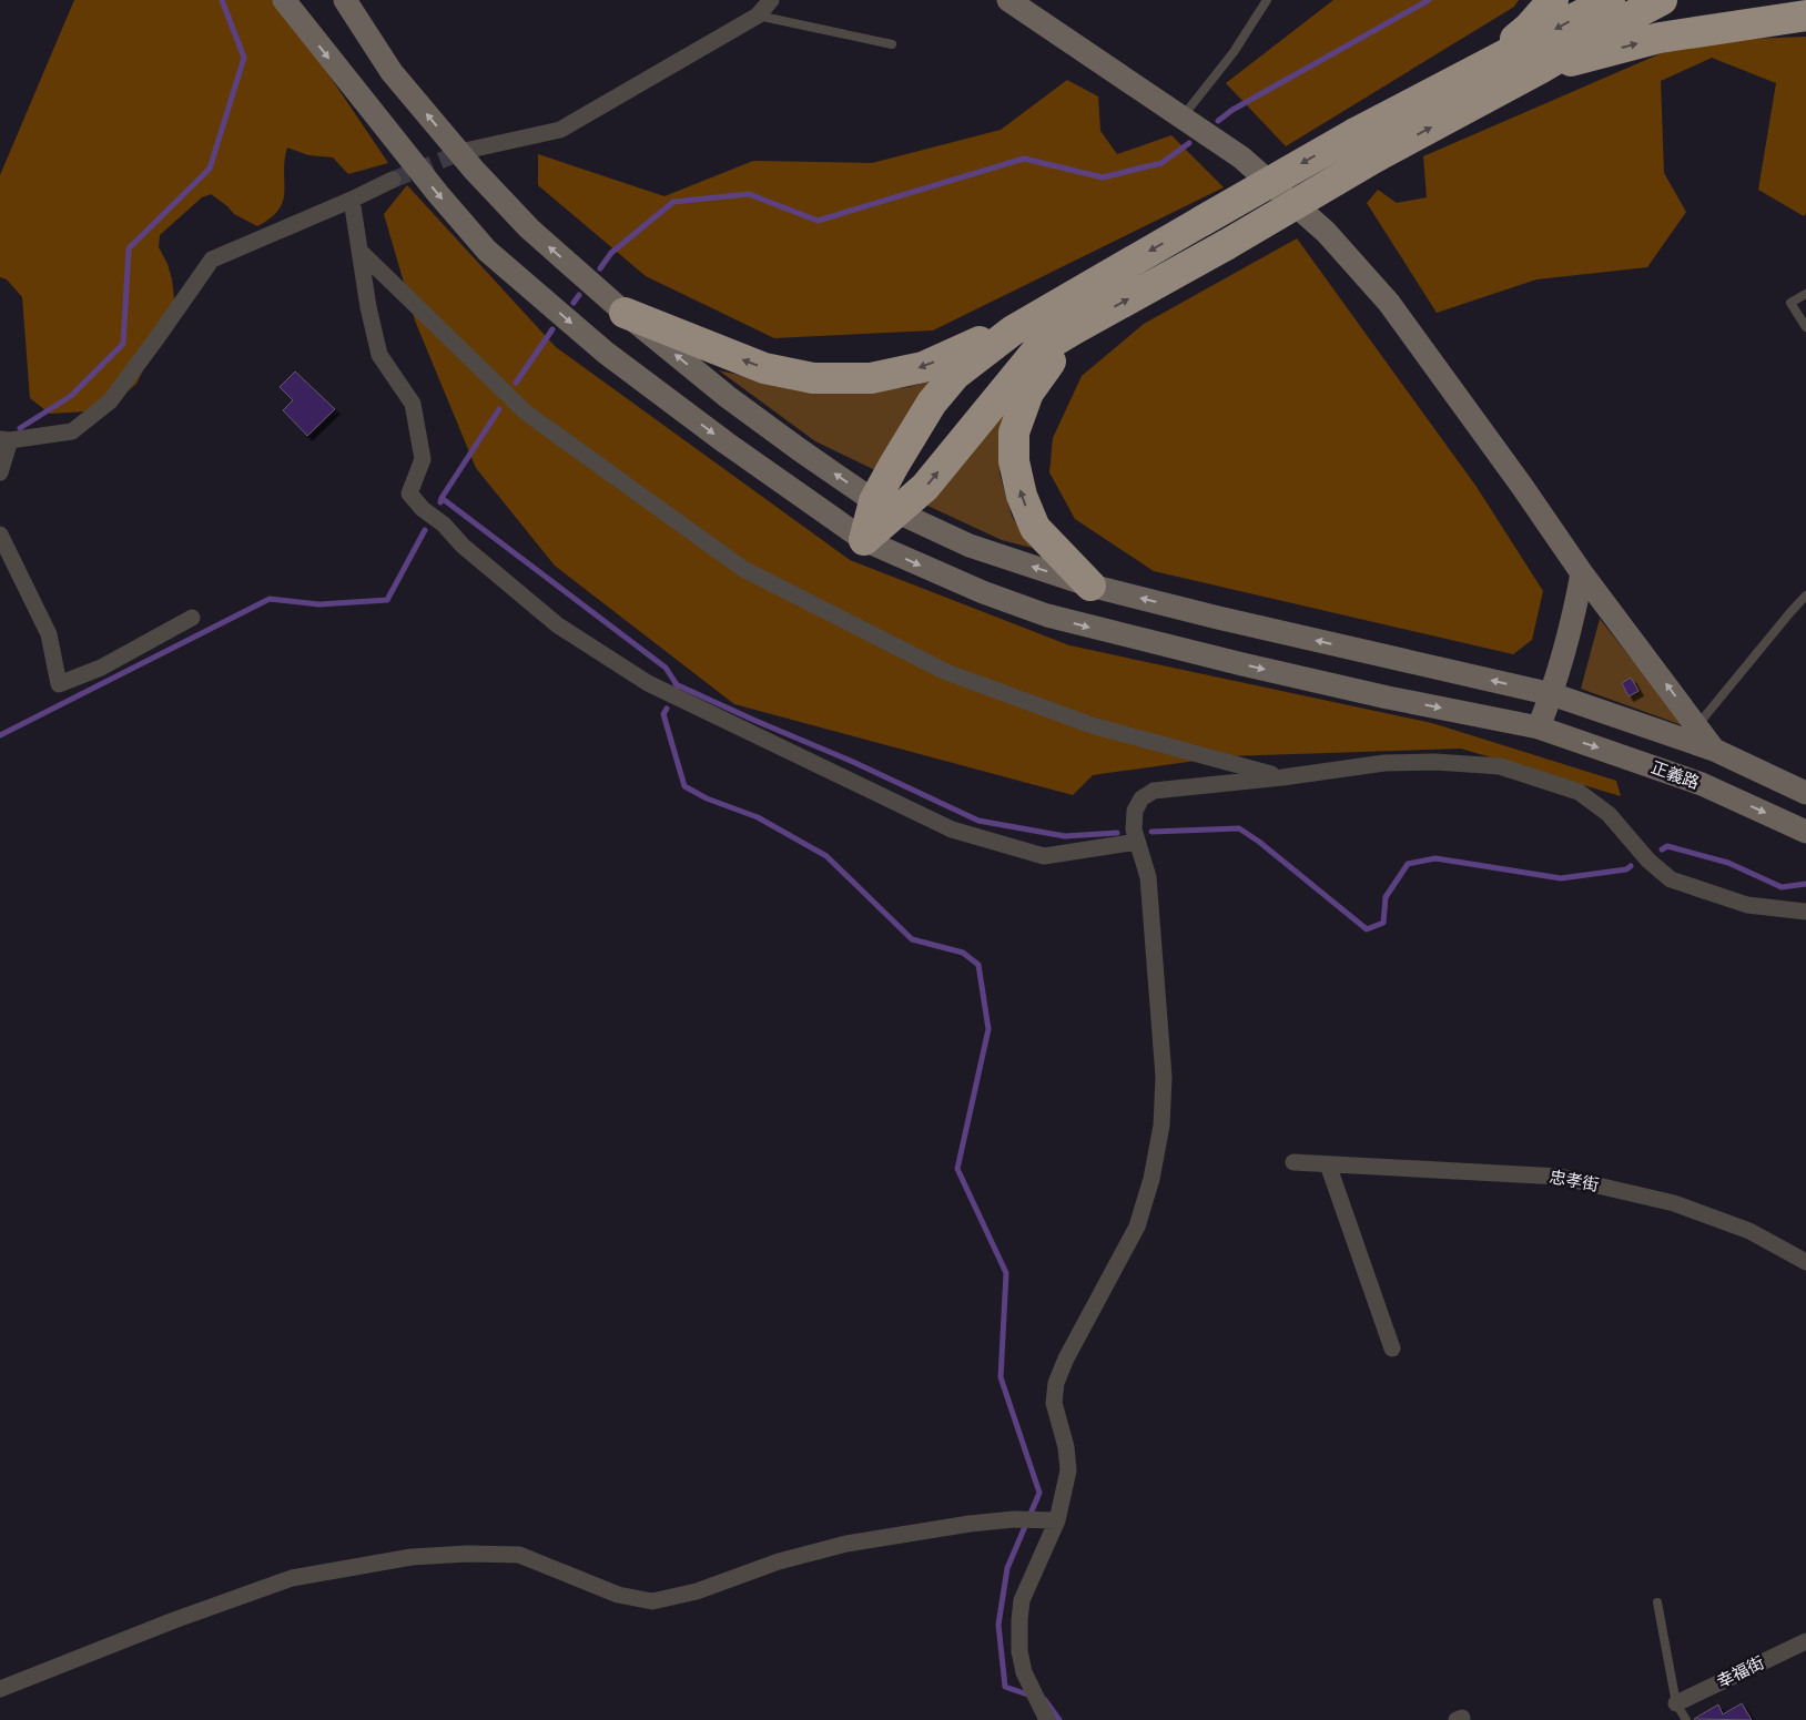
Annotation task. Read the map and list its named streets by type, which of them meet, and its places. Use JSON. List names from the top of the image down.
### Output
{
  "streets": {
    "main road": ["正義路"],
    "street": ["忠孝街", "幸福街"]
  }
}
